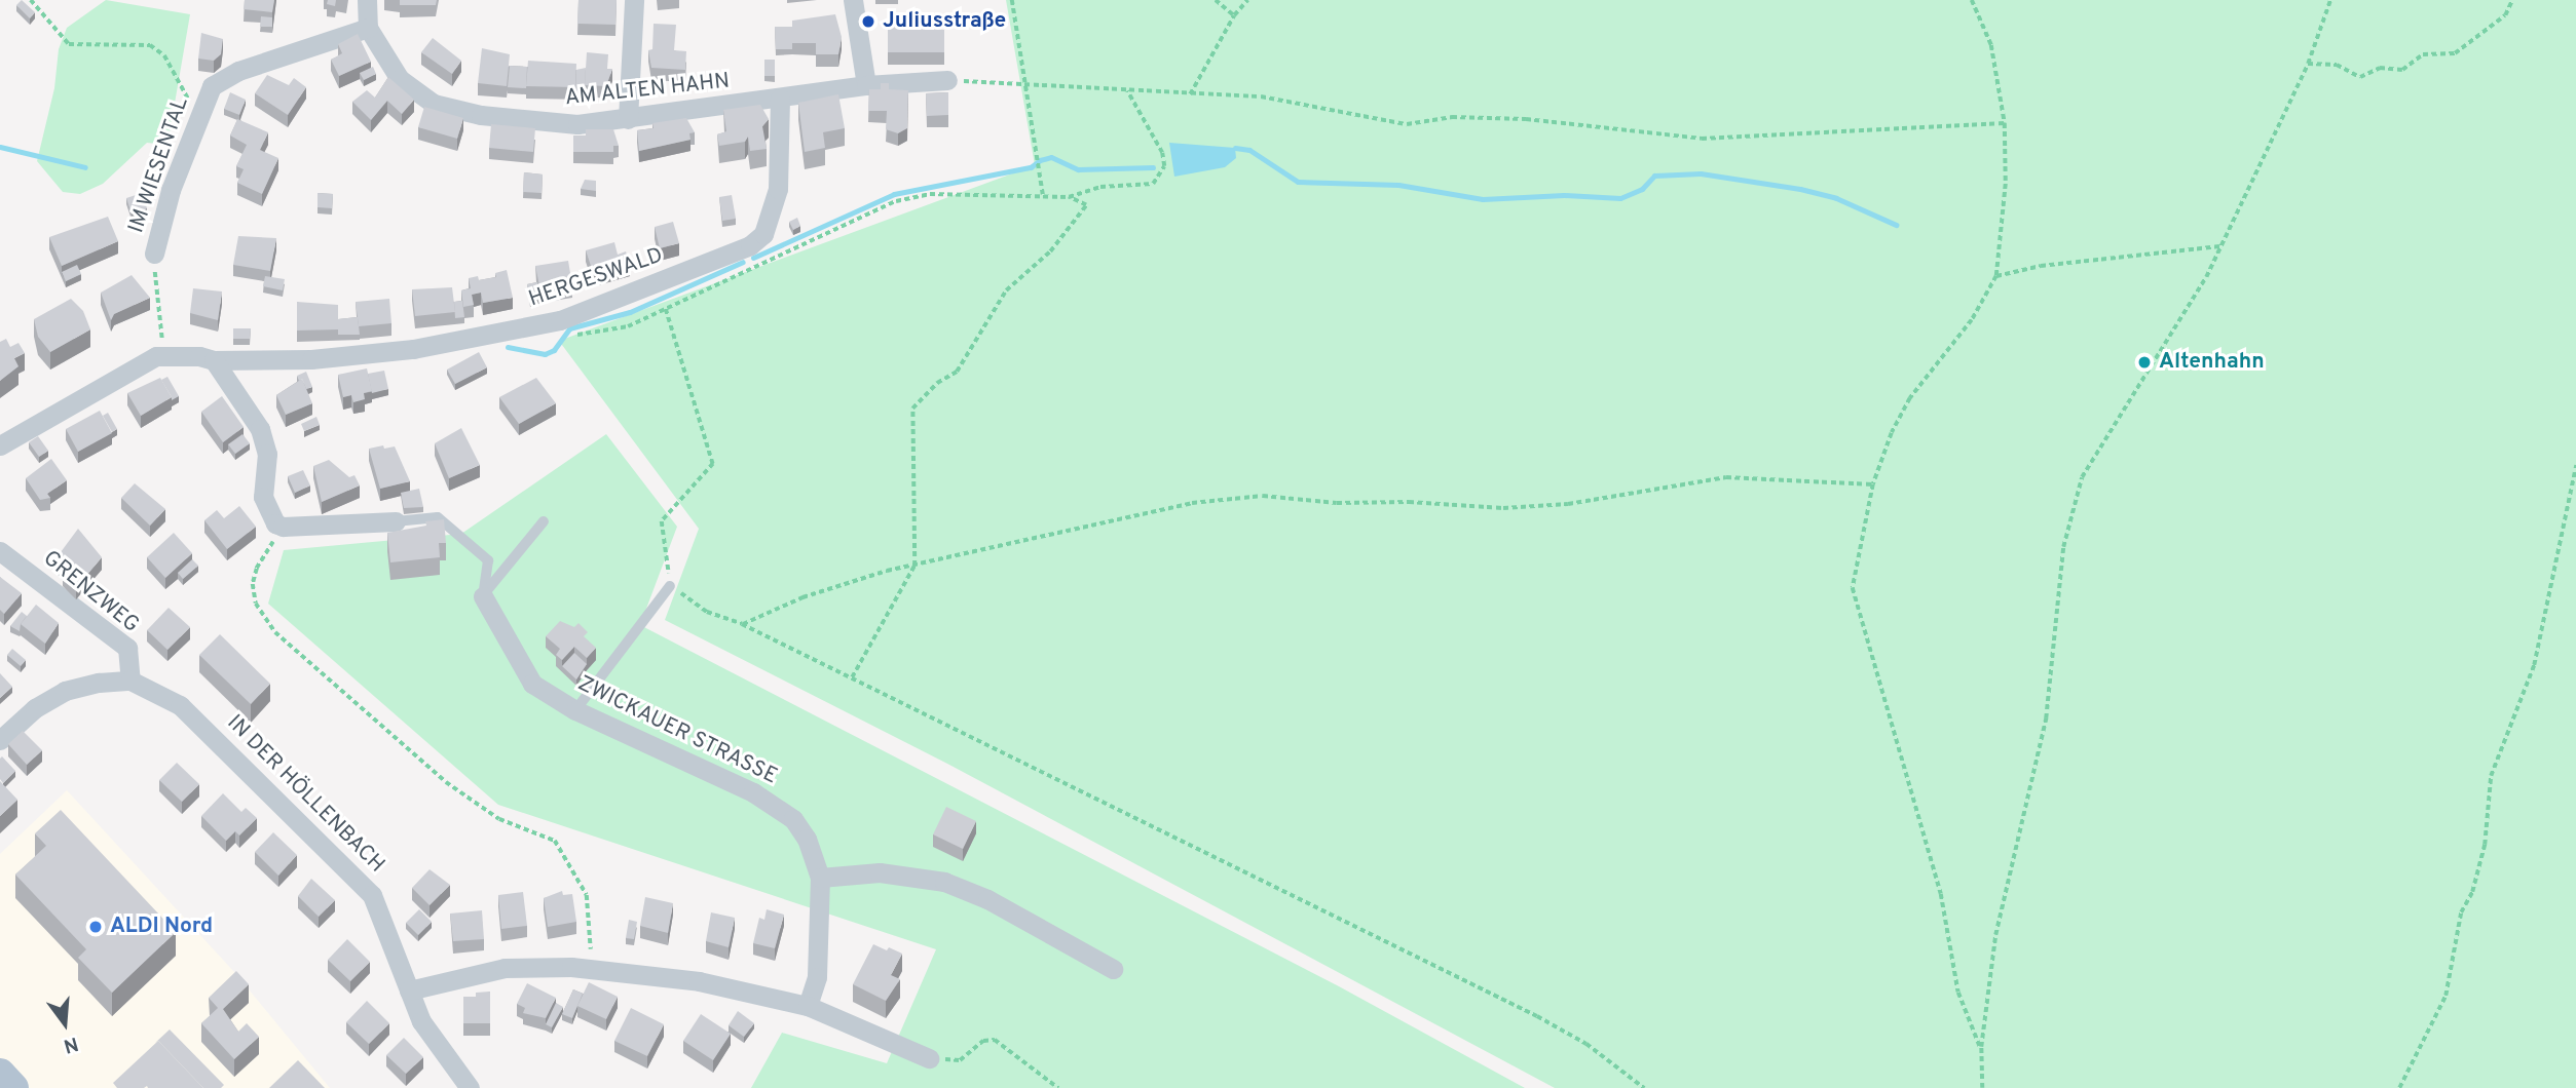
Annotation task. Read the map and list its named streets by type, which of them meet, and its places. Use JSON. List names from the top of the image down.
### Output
{
  "streets": {
    "street": [
      "AM ALTEN HAHN",
      "IM WIESENTAL",
      "HERGESWALD",
      "GRENZWEG",
      "ZWICKAUER STRASSE",
      "IN DER HÖLLENBACH"
    ]
  },
  "crossings": [
    ["AM ALTEN HAHN", "IM WIESENTAL"],
    ["AM ALTEN HAHN", "HERGESWALD"],
    ["GRENZWEG", "IN DER HÖLLENBACH"]
  ],
  "places": ["Juliusstraße", "Altenhahn", "ALDI Nord"],
  "north": "bottom"
}
